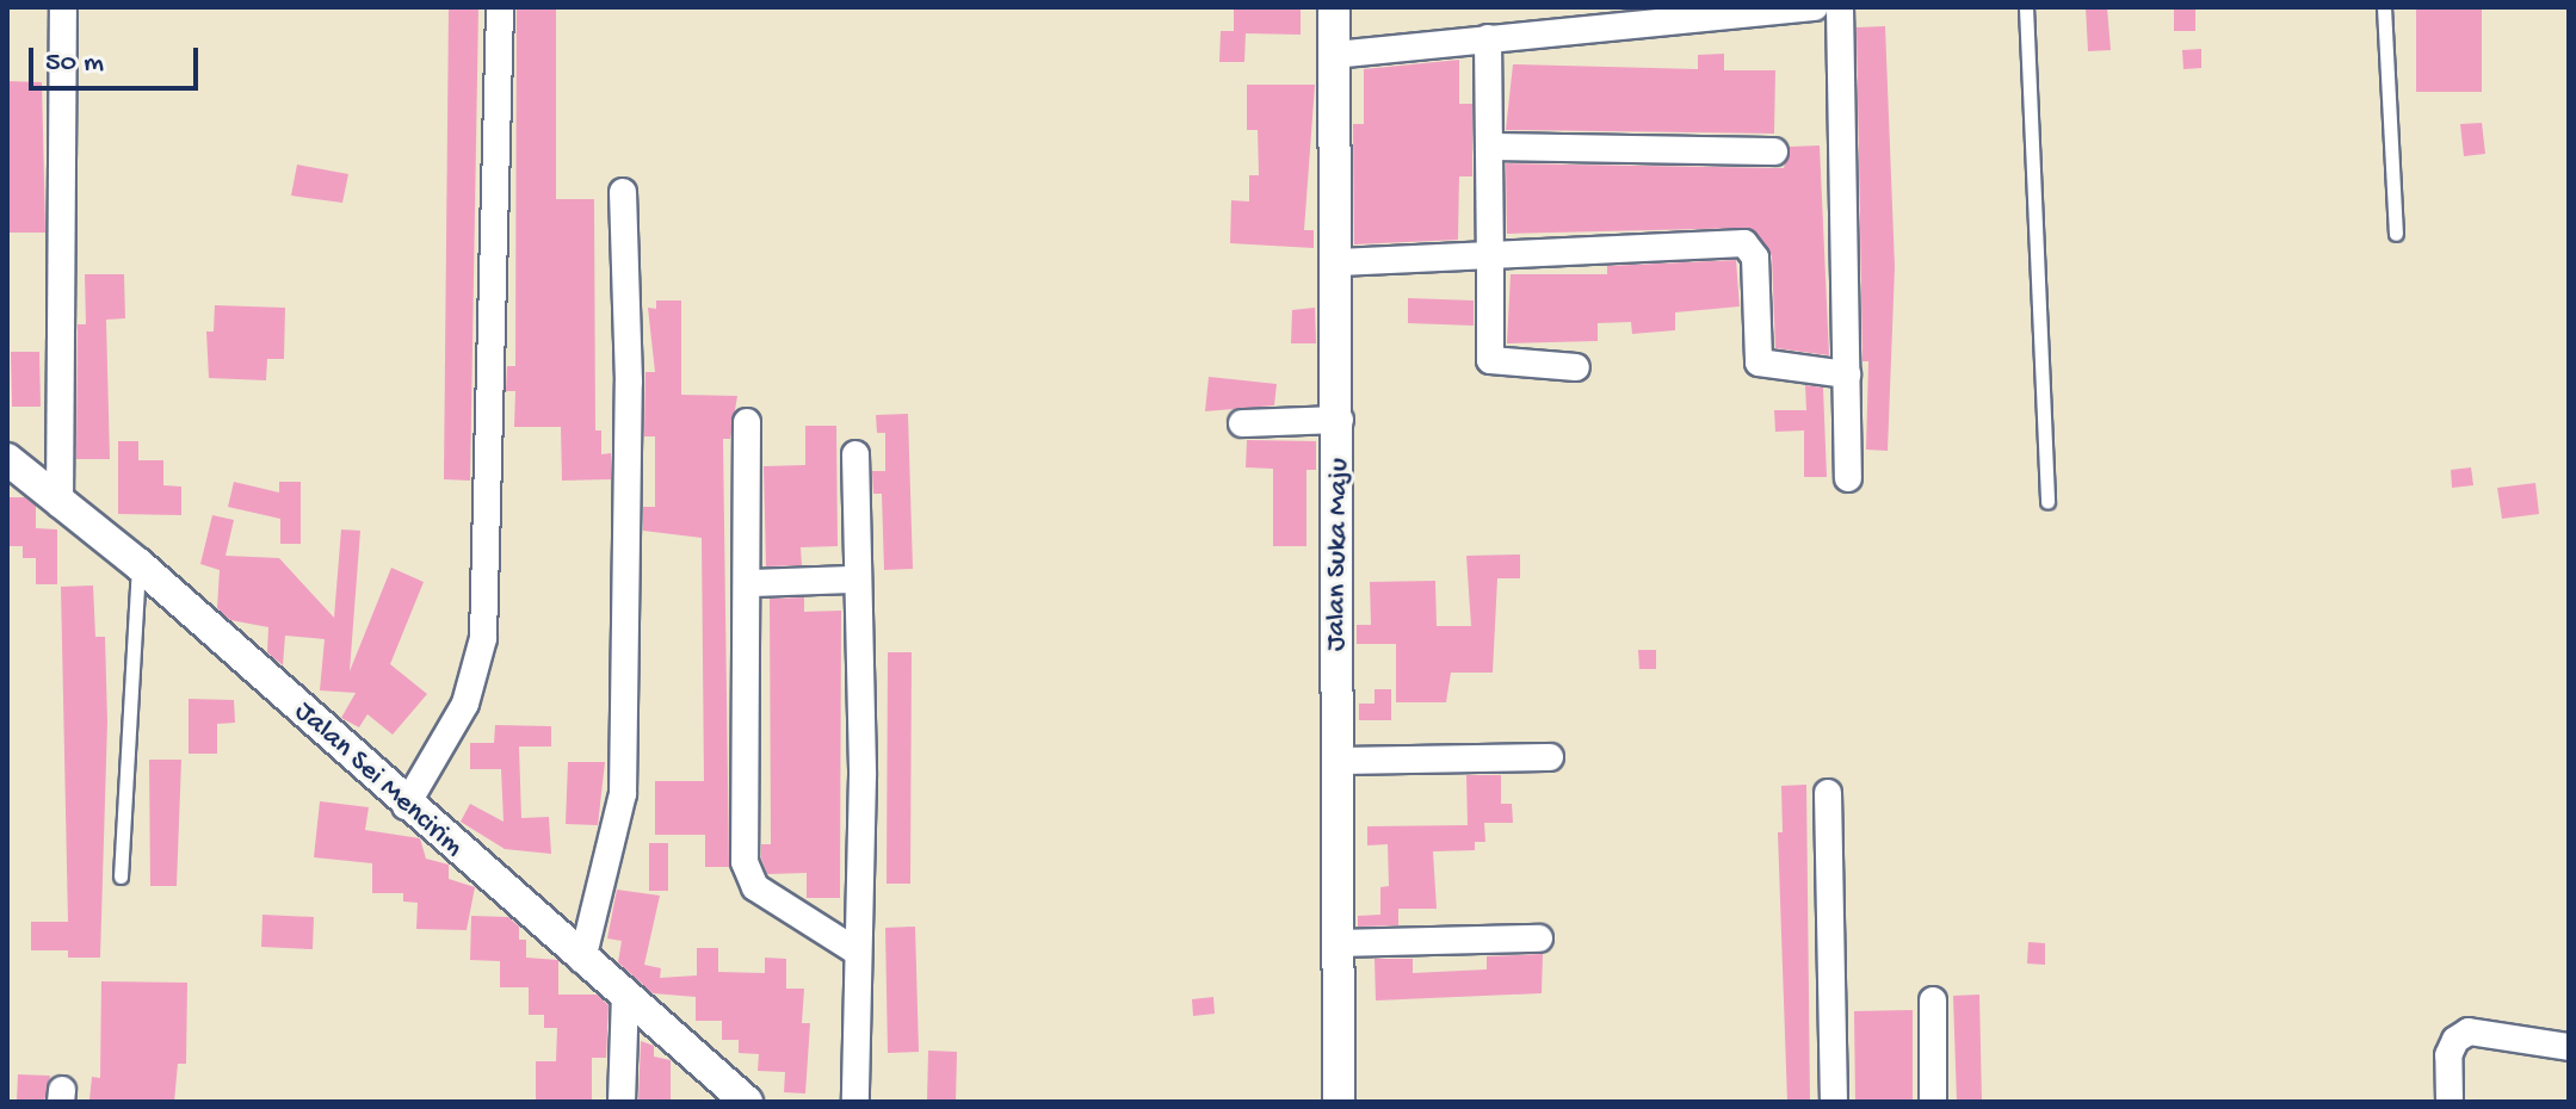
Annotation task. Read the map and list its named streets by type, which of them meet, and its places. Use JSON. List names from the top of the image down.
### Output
{
  "streets": {
    "street": ["Jalan Suka Maju", "Jalan Sei Mencirim"]
  },
  "scale_bar": "50 m"
}
